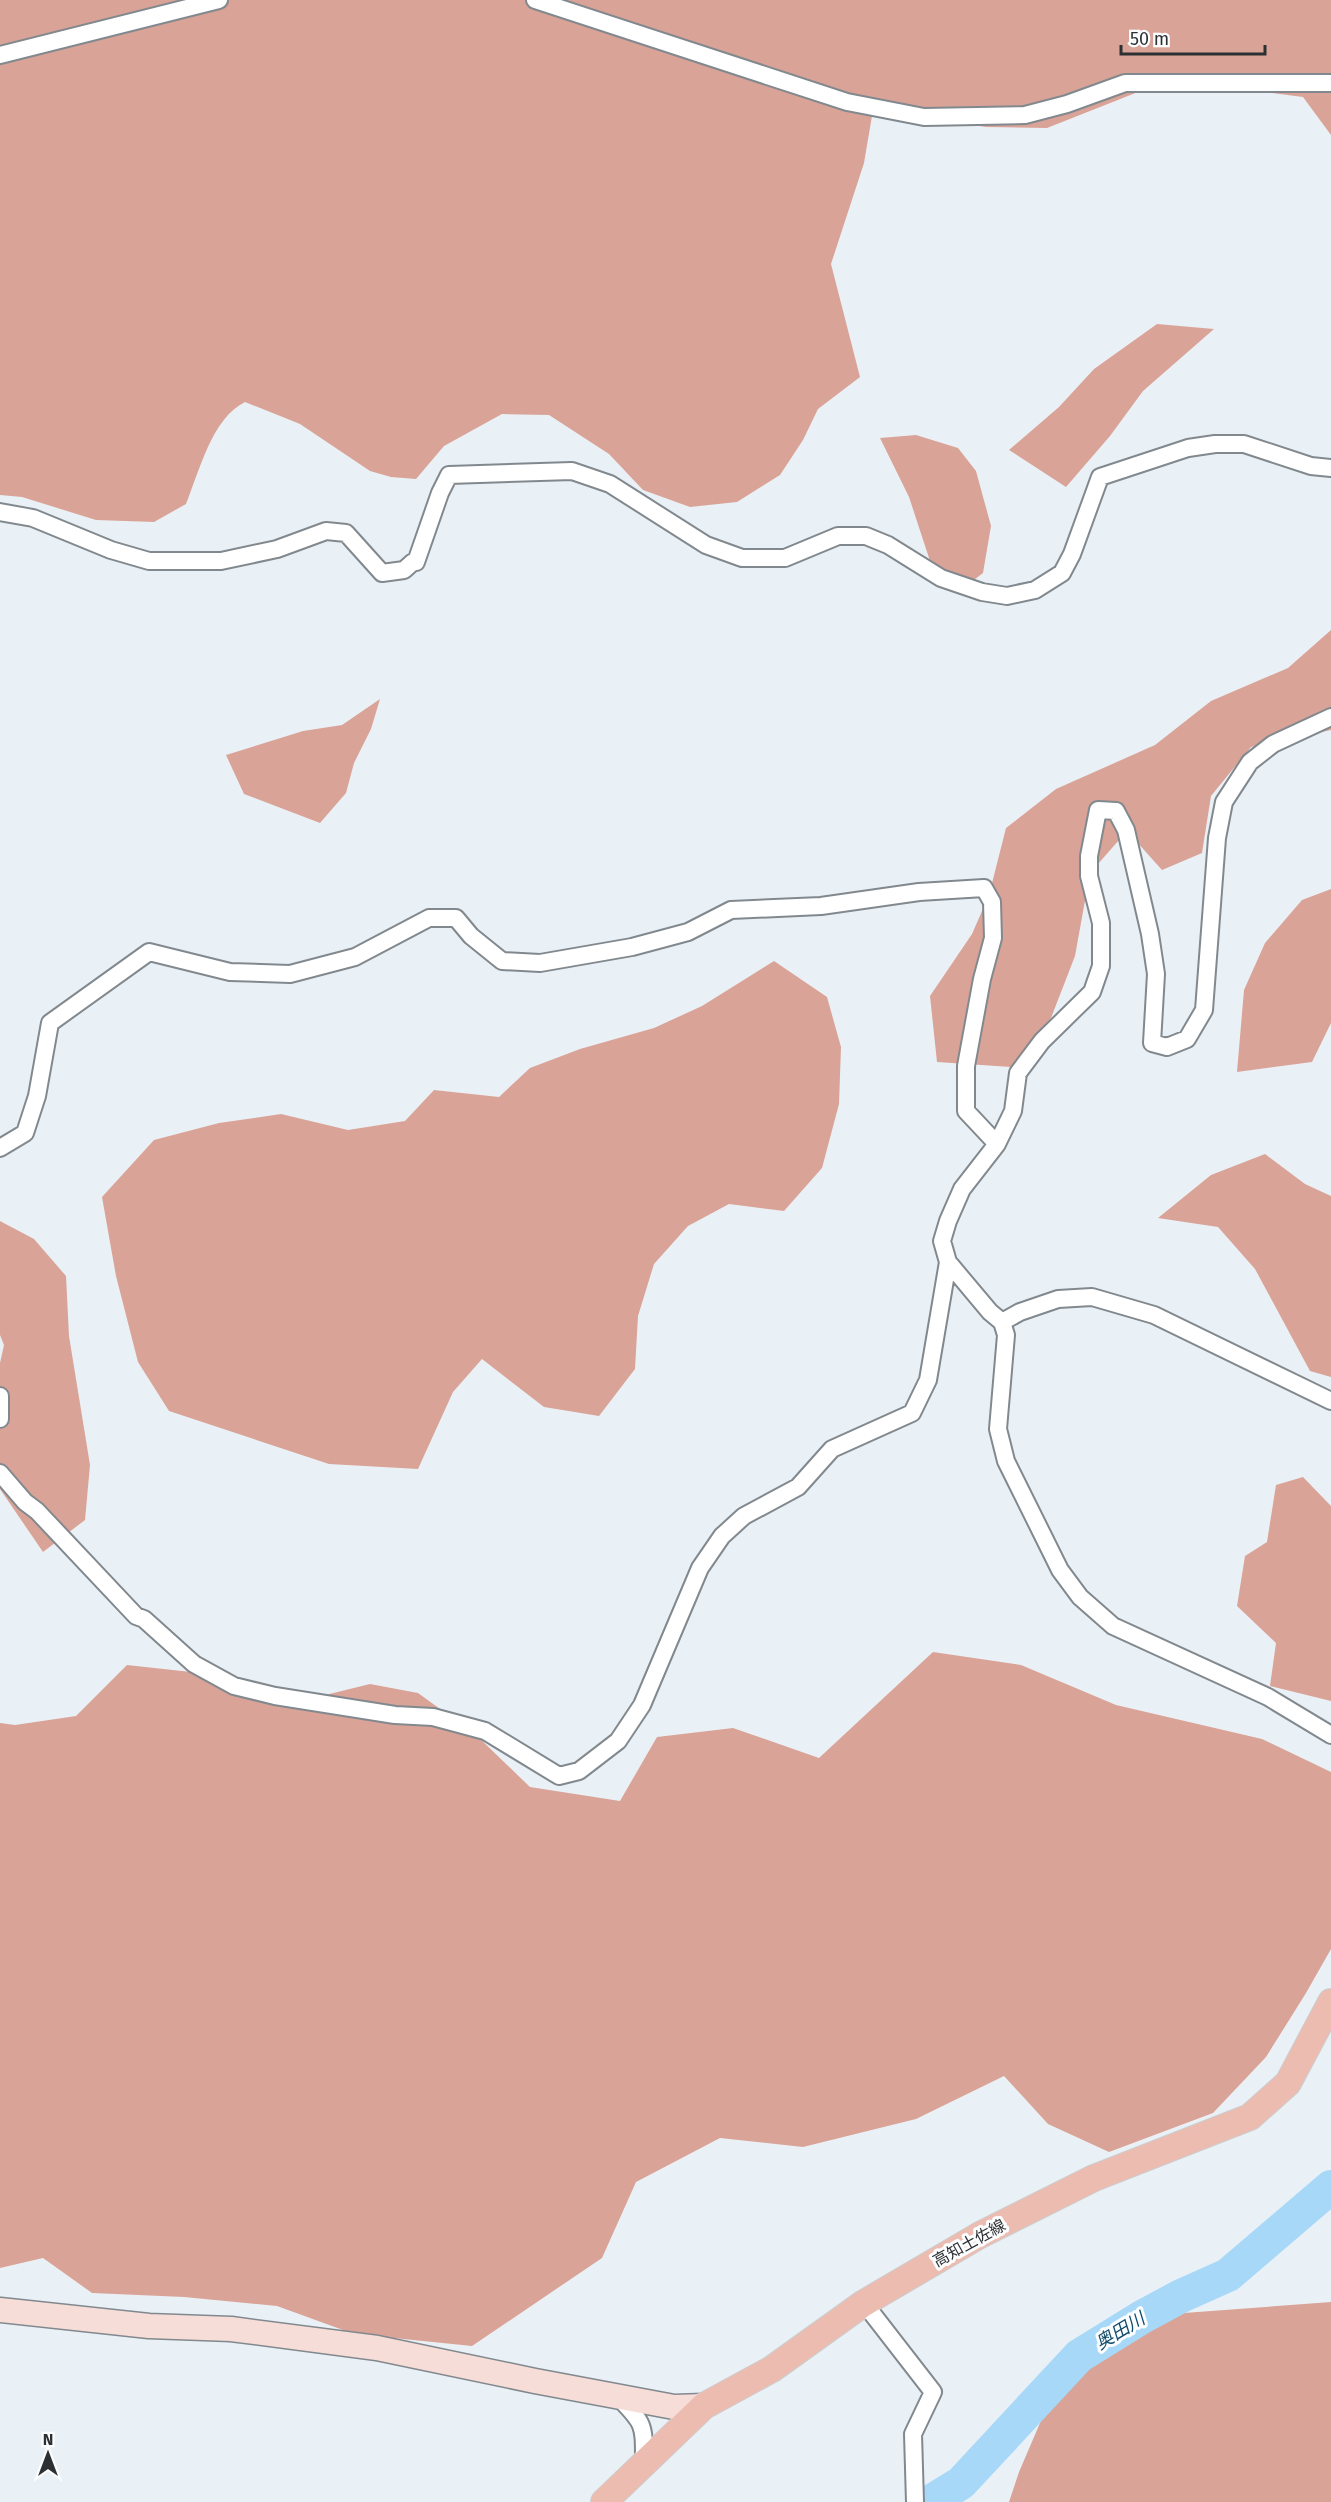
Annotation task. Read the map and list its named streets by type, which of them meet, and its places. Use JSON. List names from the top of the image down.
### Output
{
  "streets": {
    "main road": ["高知土佐線"]
  },
  "water": ["奥田川"],
  "scale_bar": "50 m",
  "north": "top"
}
